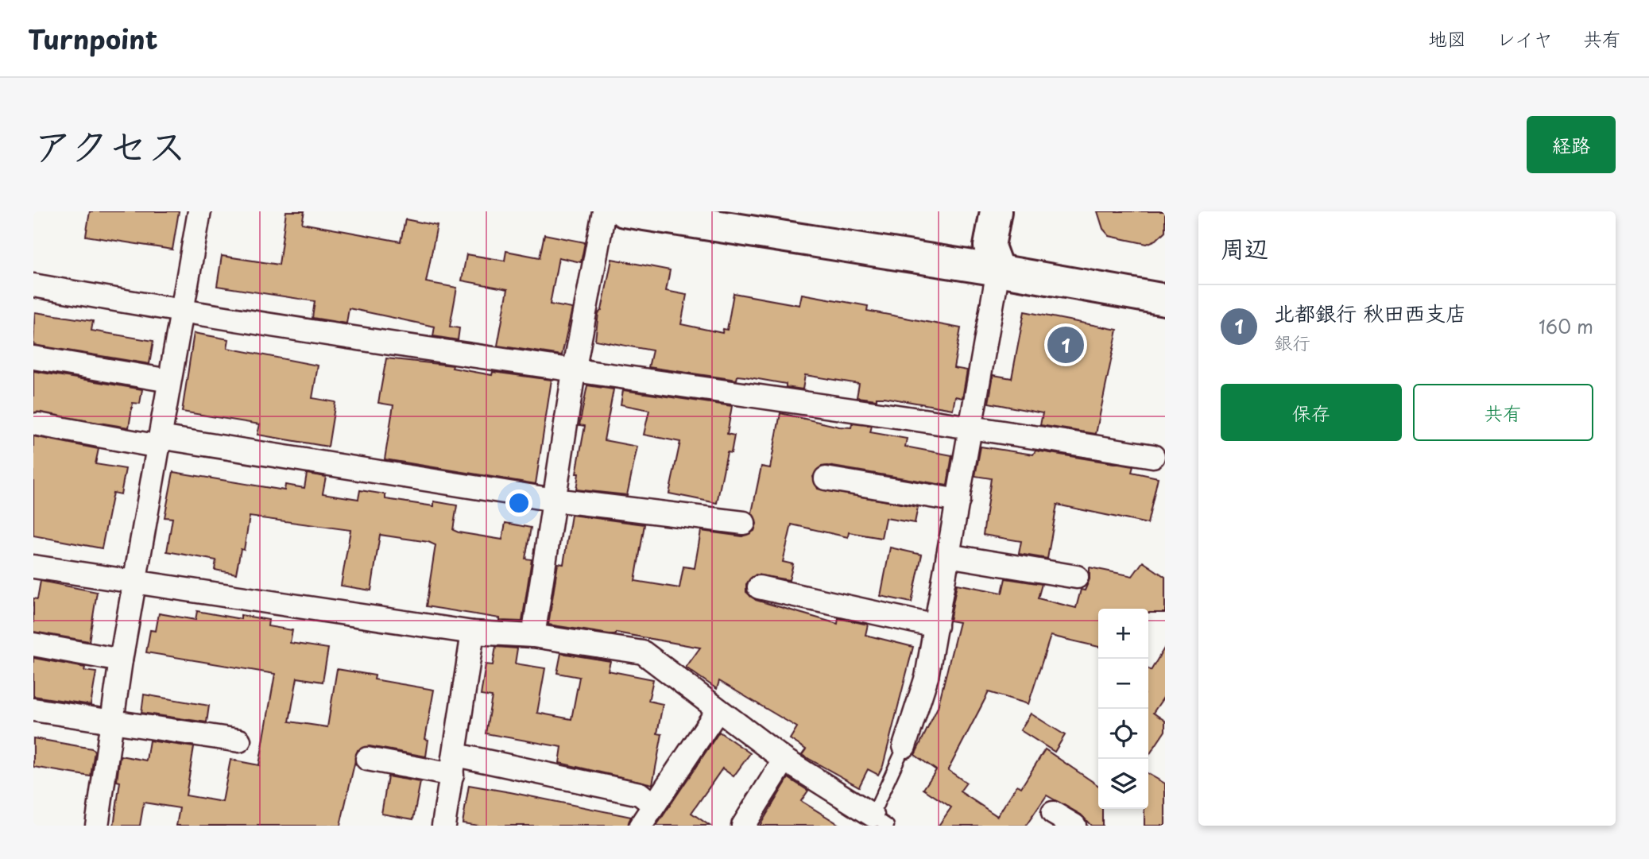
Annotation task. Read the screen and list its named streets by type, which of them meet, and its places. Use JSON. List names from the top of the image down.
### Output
{
  "page": {
    "header": "Turnpoint",
    "nav": ["地図", "レイヤ", "共有"],
    "title": "アクセス",
    "buttons": [
      "経路",
      ["保存", "共有"]
    ],
    "heading": "周辺",
    "list": [
      {
        "mark": "1",
        "name": "北都銀行 秋田西支店",
        "note": "銀行",
        "value": "160 m"
      }
    ],
    "pins": "1",
    "map_buttons": ["+", "−"]
  }
}
